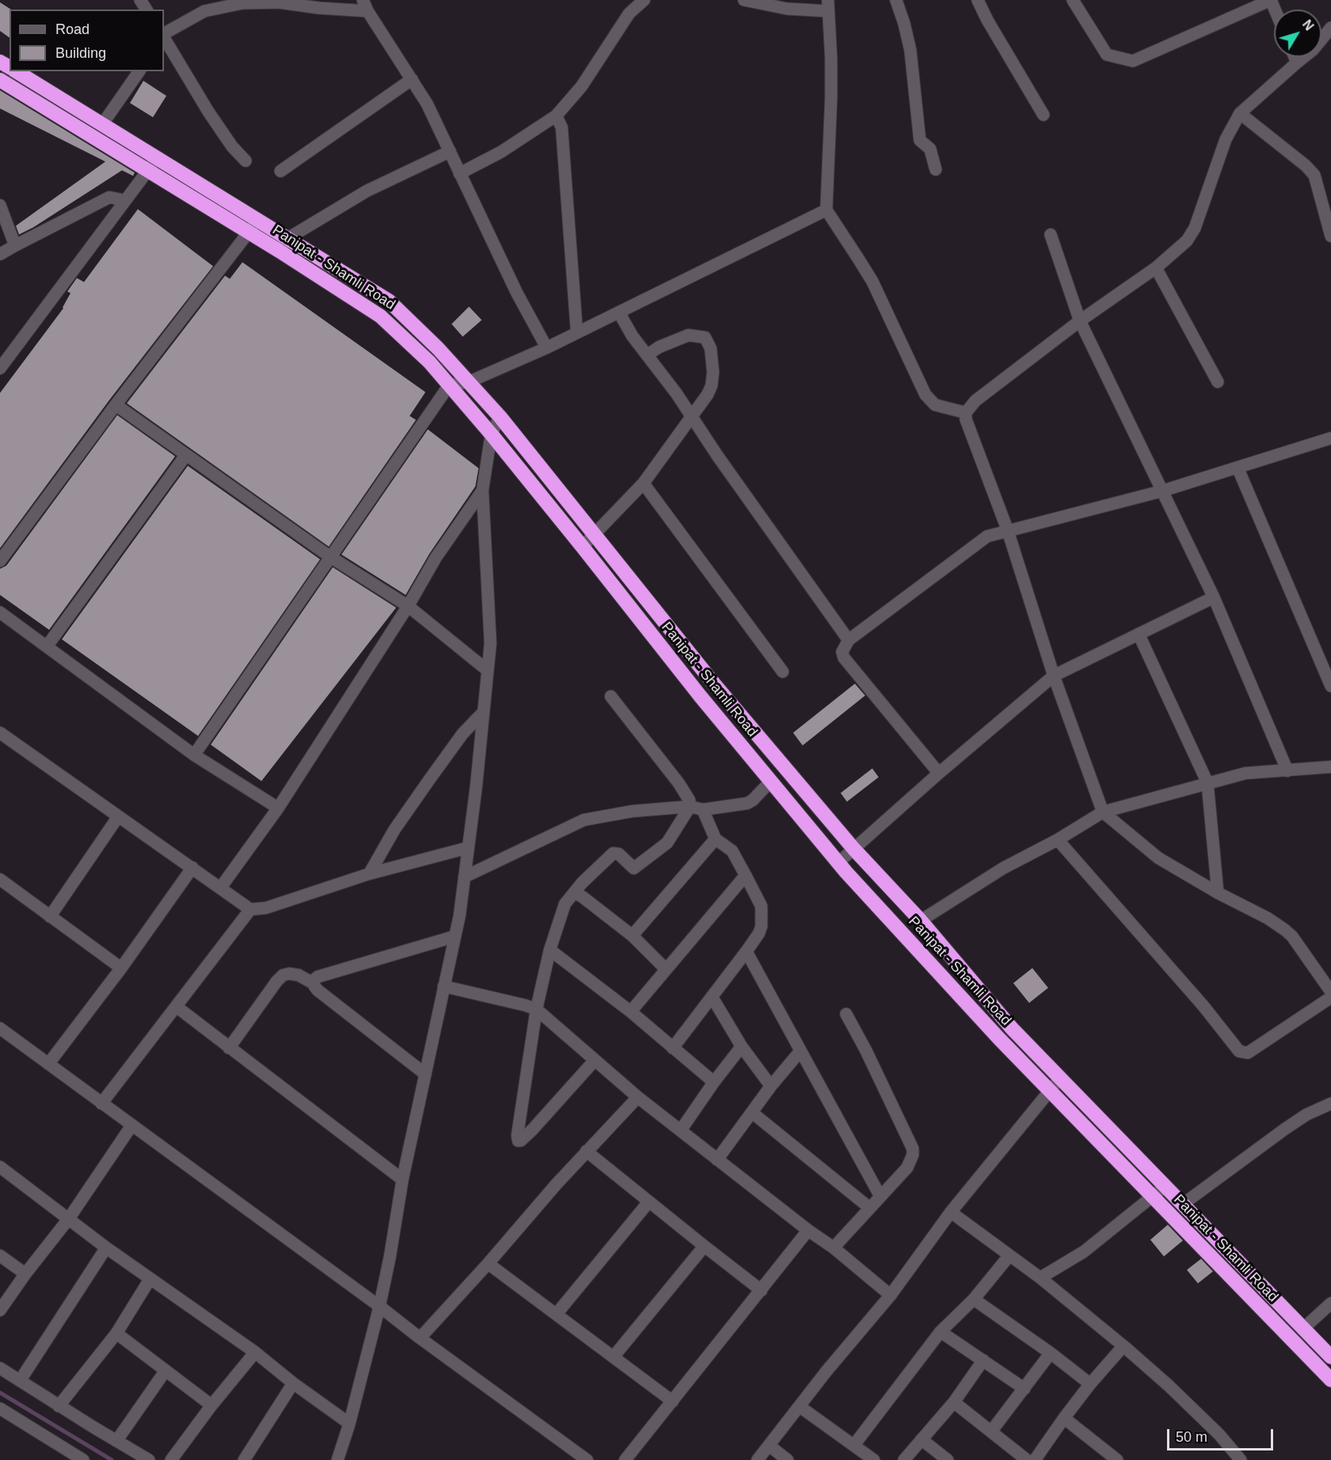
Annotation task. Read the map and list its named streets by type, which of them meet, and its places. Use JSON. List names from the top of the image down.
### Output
{
  "streets": {
    "highway": ["Panipat - Shamli Road"]
  },
  "legend": ["Road", "Building"],
  "scale_bar": "50 m",
  "north": "top right"
}
